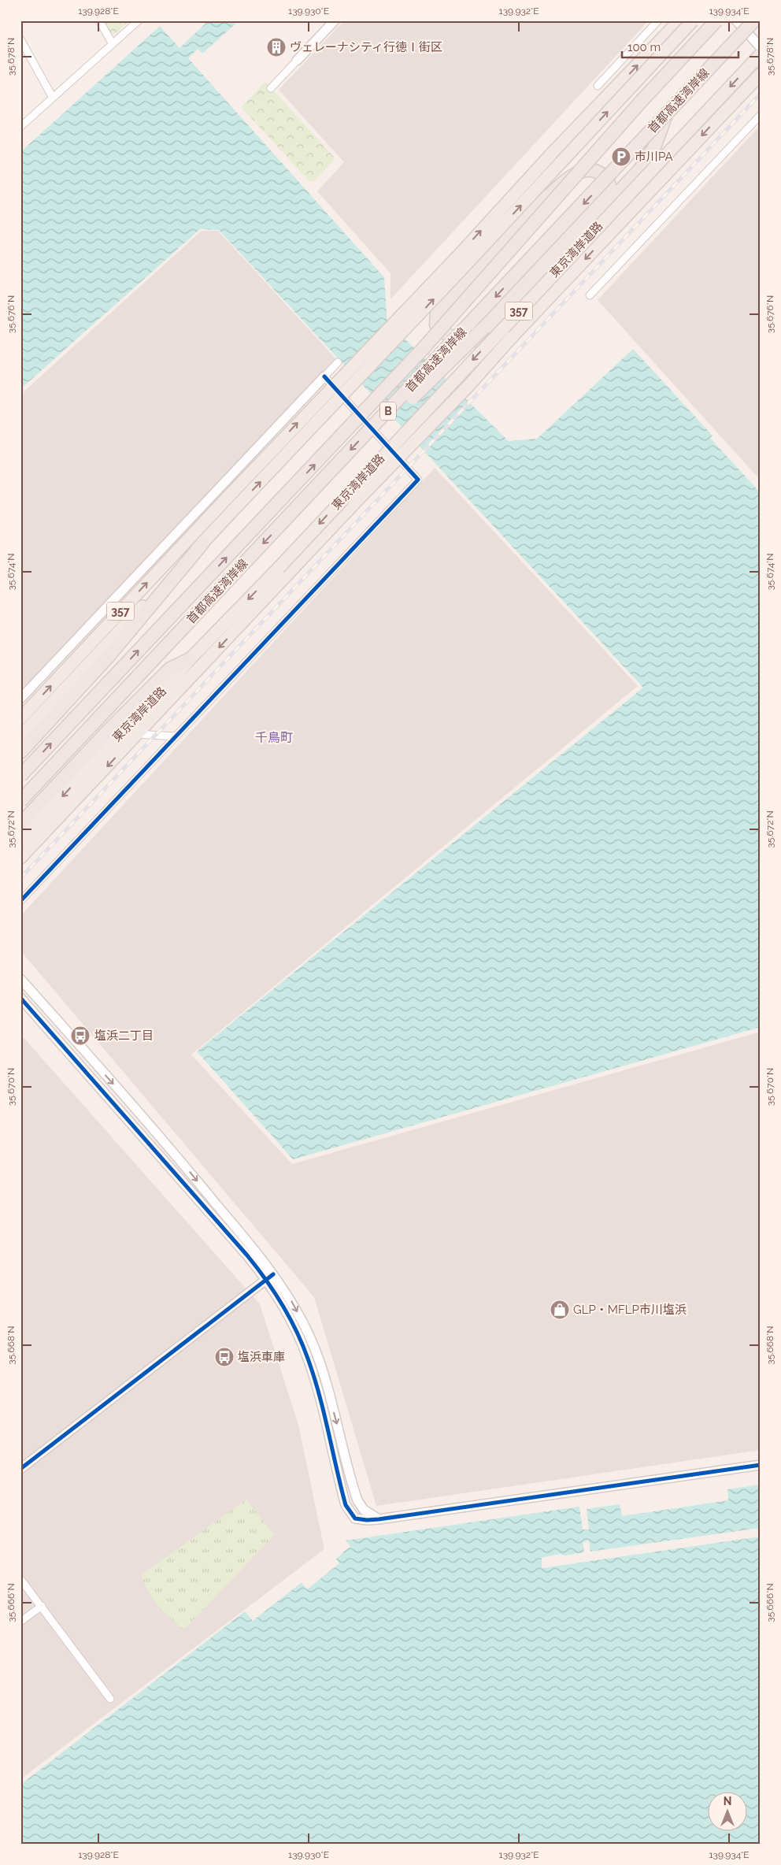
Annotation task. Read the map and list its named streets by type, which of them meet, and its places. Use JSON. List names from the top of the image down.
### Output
{
  "streets": {
    "highway": [
      "首都高速湾岸線",
      "東京湾岸道路",
      "357",
      "B"
    ]
  },
  "districts": ["千鳥町"],
  "places": {
    "building": ["ヴェレーナシティ行徳Ⅰ街区"],
    "parking": ["市川PA"],
    "bus stop": ["塩浜二丁目", "塩浜車庫"],
    "shop": ["GLP・MFLP市川塩浜"]
  },
  "scale_bar": "100 m",
  "north": "top",
  "coordinates": [
    "139.928°E",
    "139.930°E",
    "139.932°E",
    "139.934°E",
    "35.678°N",
    "35.676°N",
    "35.674°N",
    "35.672°N",
    "35.670°N",
    "35.668°N",
    "35.666°N"
  ]
}
